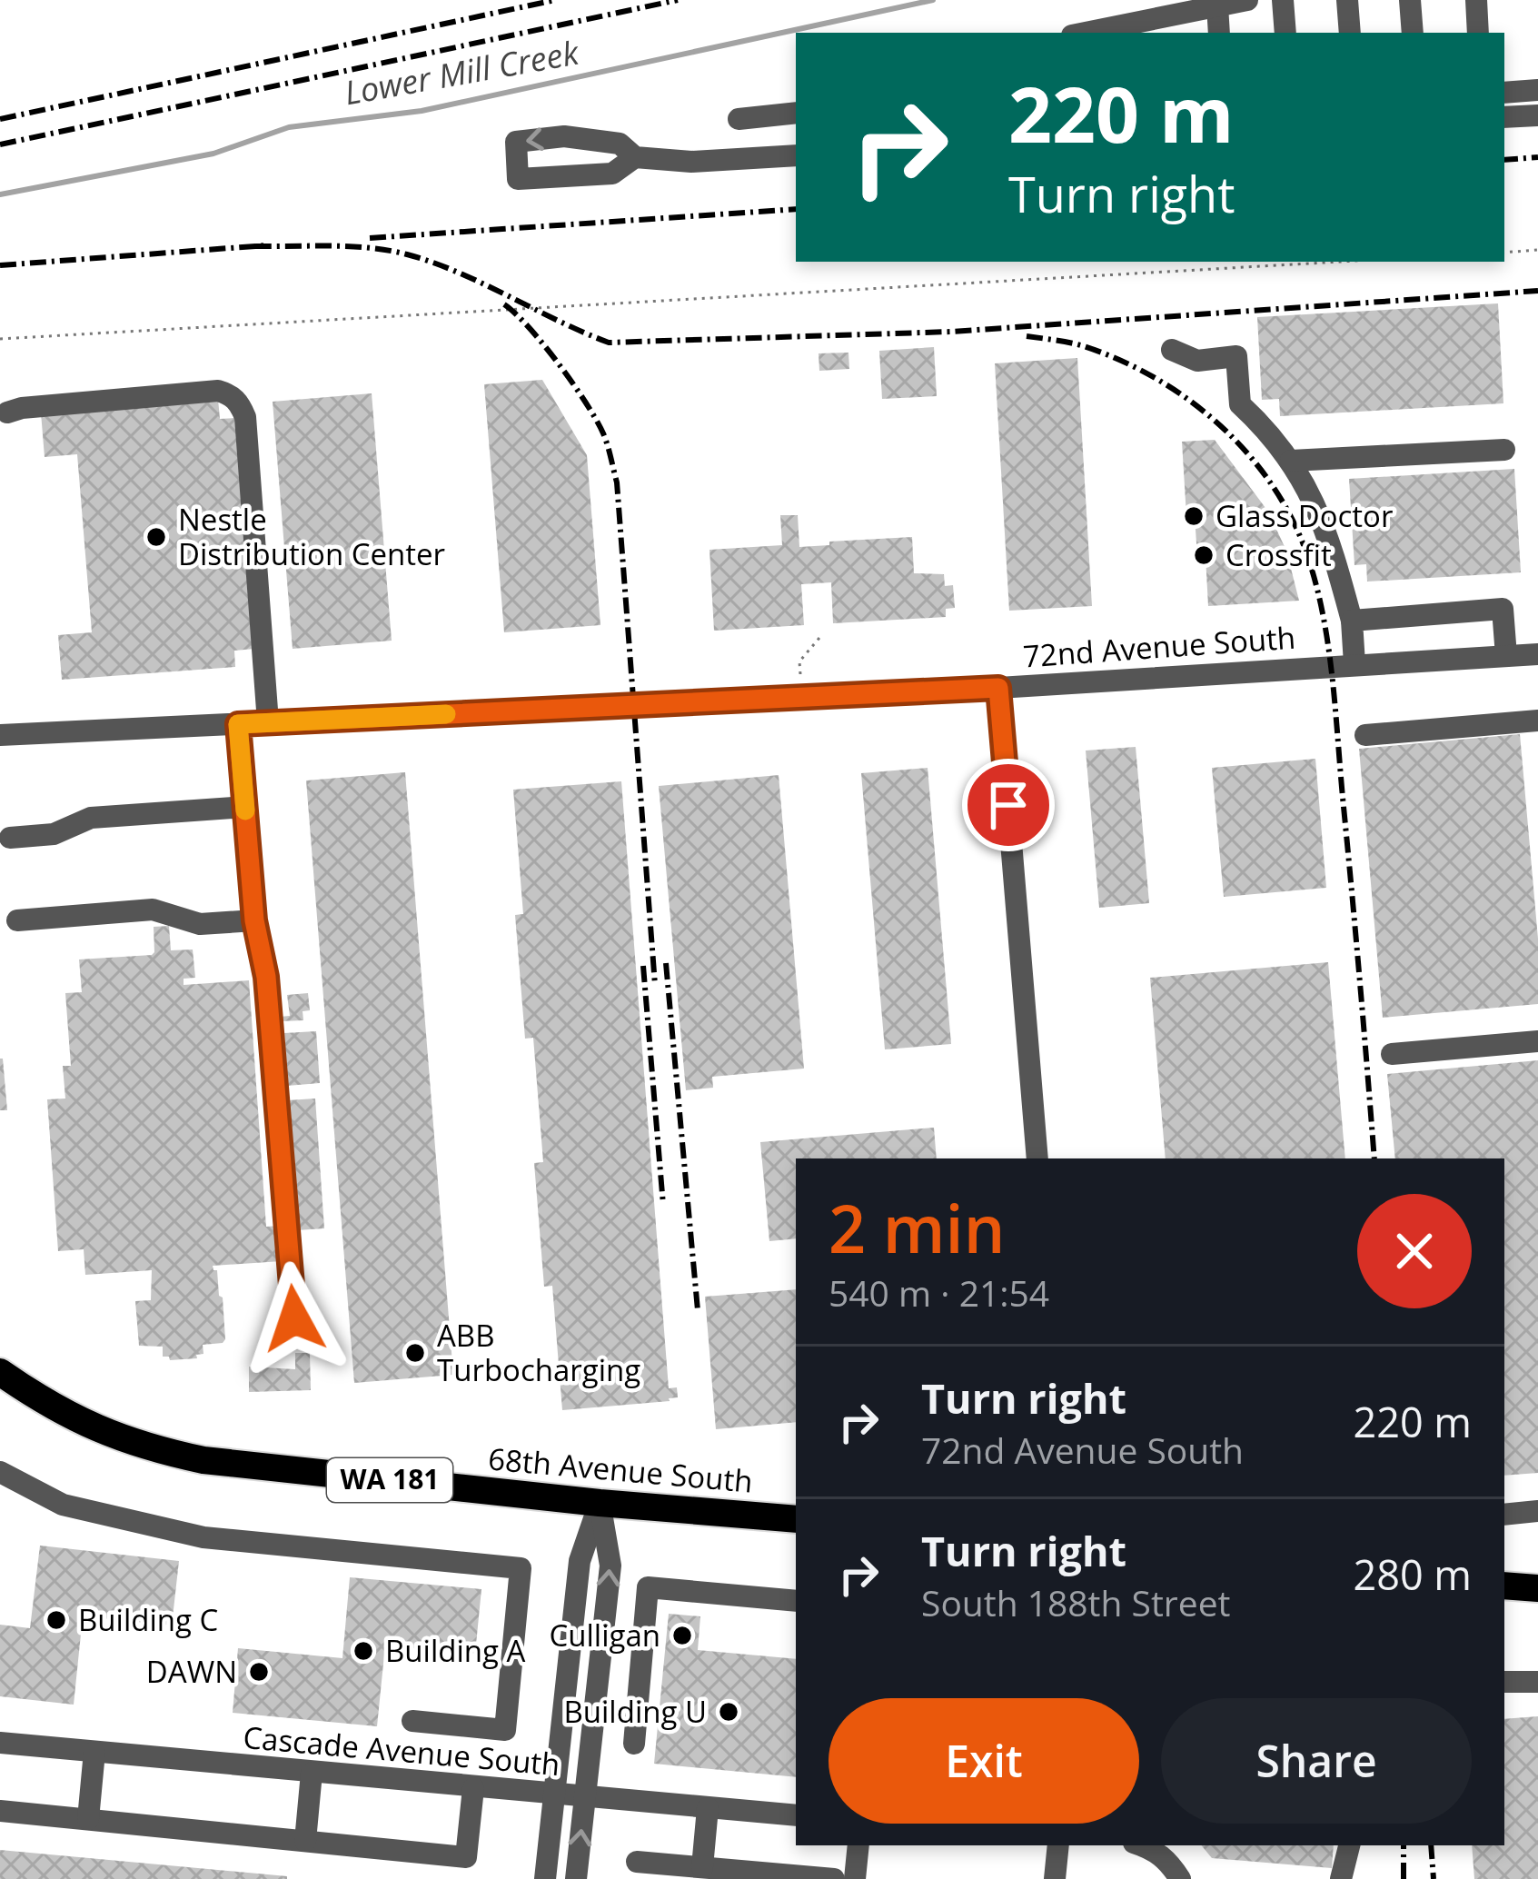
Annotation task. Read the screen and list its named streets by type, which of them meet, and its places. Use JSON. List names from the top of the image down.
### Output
{
  "streets": {
    "main road": ["68th Avenue South", "WA 181"],
    "street": ["72nd Avenue South", "Cascade Avenue South"]
  },
  "water": ["Lower Mill Creek"],
  "places": [
    "Glass Doctor",
    "Nestle Distribution Center",
    "Crossfit",
    "ABB Turbocharging",
    "Building C",
    "Culligan",
    "Building A",
    "DAWN",
    "Building U"
  ],
  "page": {
    "turn": ["220 m", "Turn right"],
    "heading": ["2 min", "540 m · 21:54"],
    "list": [
      {
        "name": "Turn right",
        "note": "72nd Avenue South",
        "value": "220 m"
      },
      {
        "name": "Turn right",
        "note": "South 188th Street",
        "value": "280 m"
      }
    ],
    "buttons": ["Exit", "Share"]
  }
}
